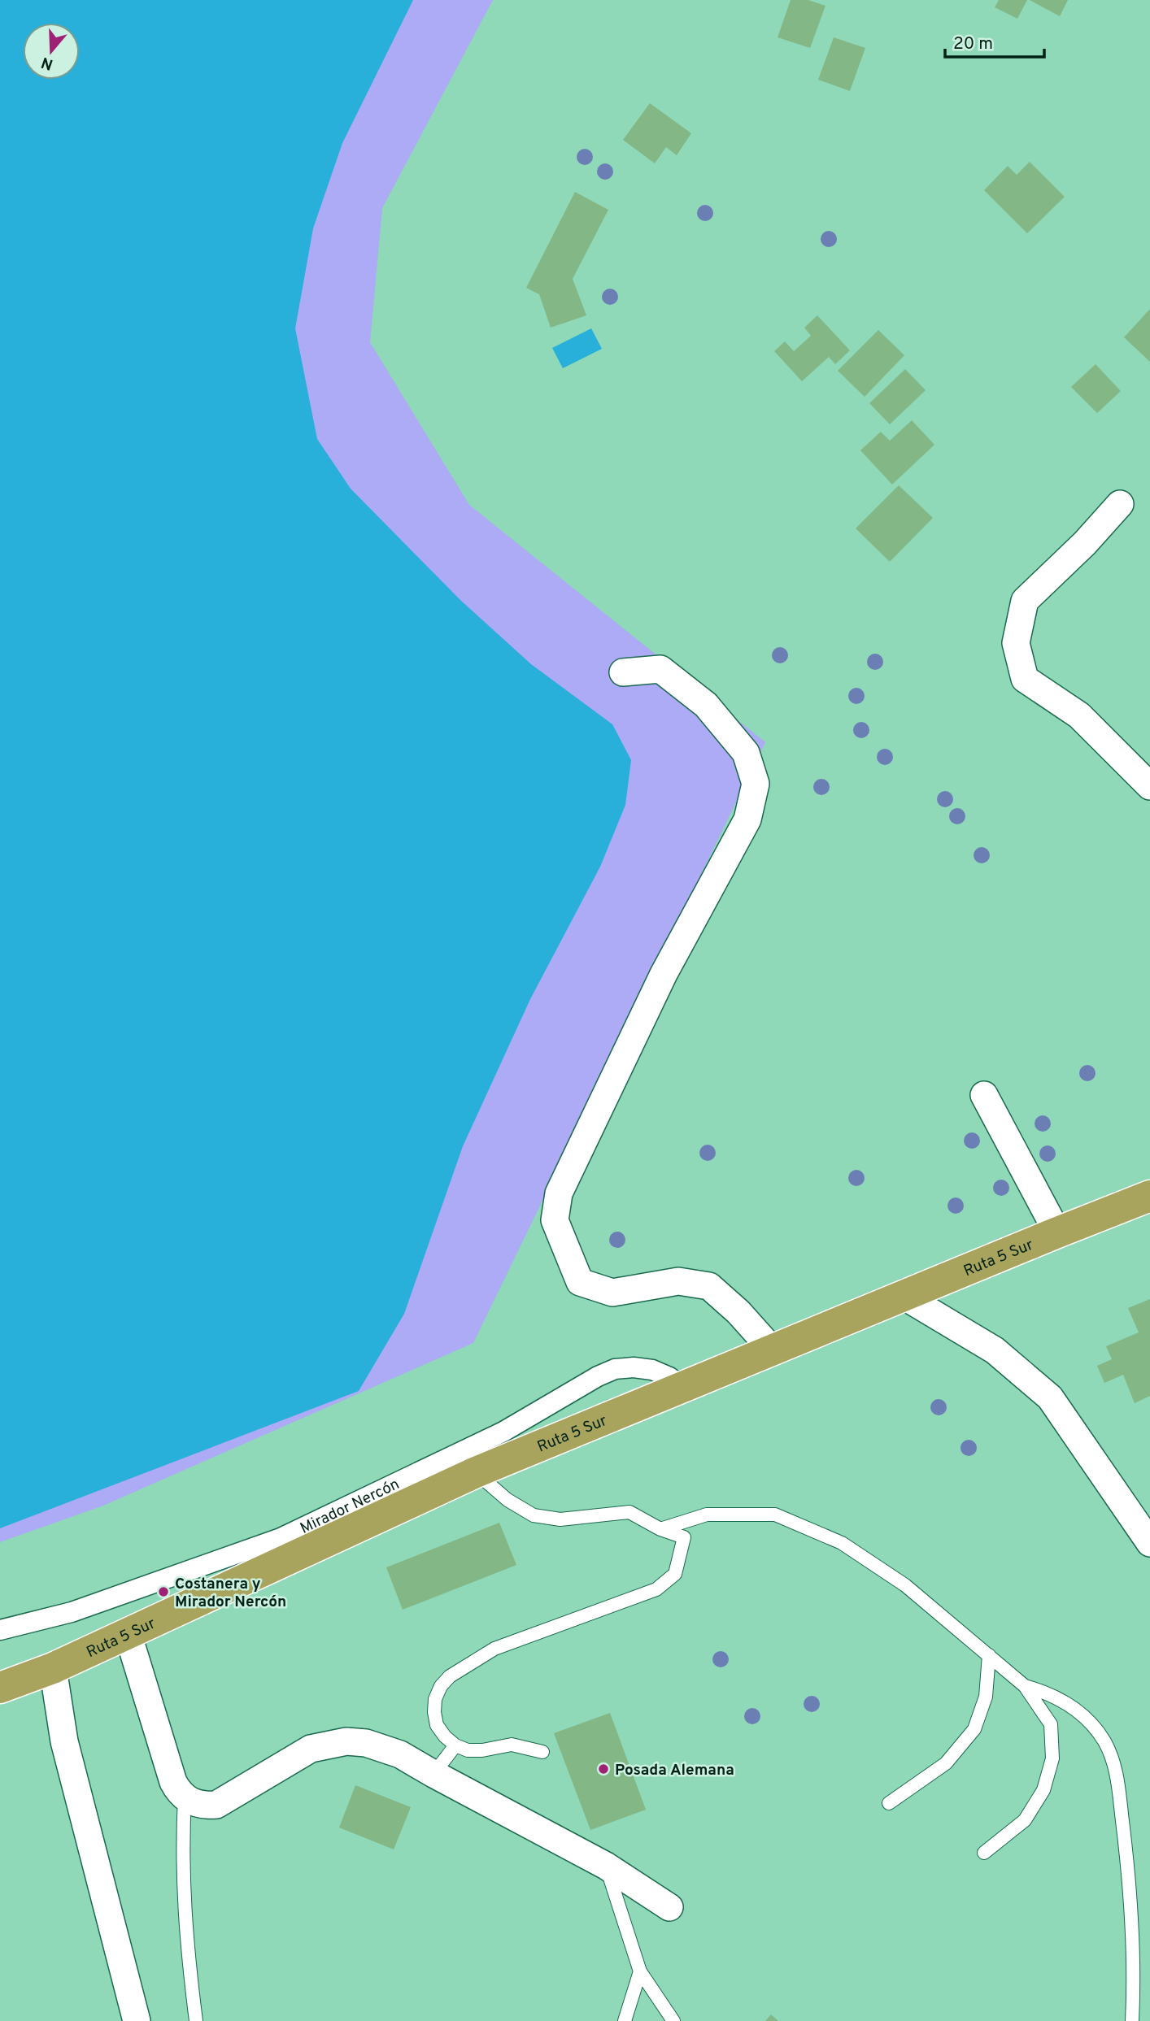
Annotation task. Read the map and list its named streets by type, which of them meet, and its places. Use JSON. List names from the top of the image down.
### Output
{
  "streets": {
    "highway": ["Ruta 5 Sur"],
    "street": ["Mirador Nercón"]
  },
  "crossings": [
    ["Ruta 5 Sur", "Mirador Nercón"]
  ],
  "places": ["Costanera y Mirador Nercón", "Posada Alemana"],
  "scale_bar": "20 m",
  "north": "bottom"
}
